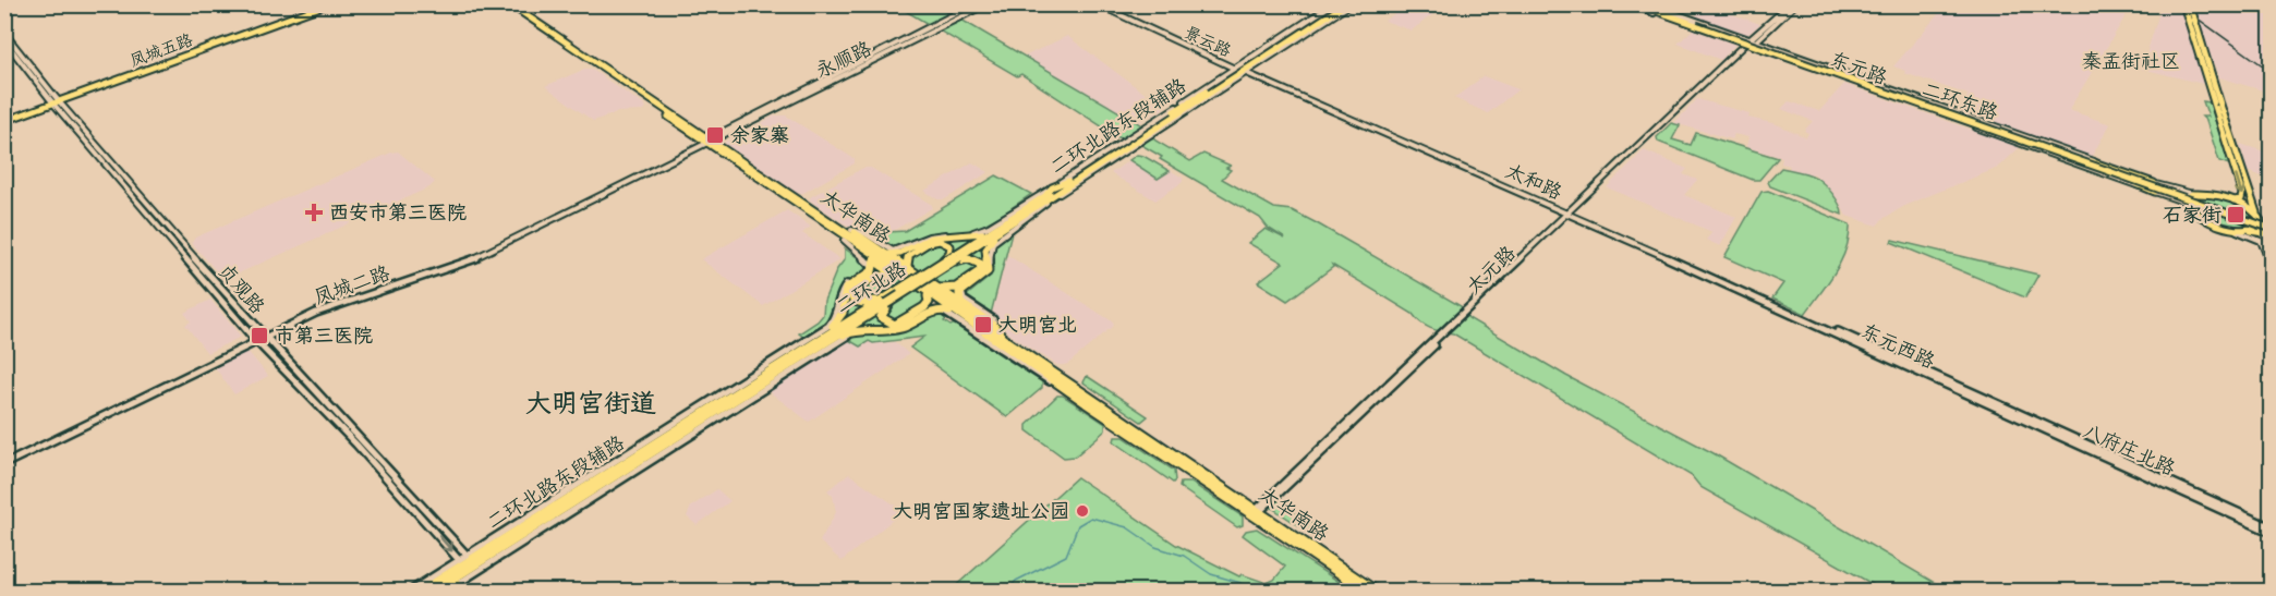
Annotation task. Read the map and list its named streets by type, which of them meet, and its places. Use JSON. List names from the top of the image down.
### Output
{
  "streets": {
    "main road": [
      "景云路",
      "凤城五路",
      "永顺路",
      "东元路",
      "二环东路",
      "二环北路东段辅路",
      "太和路",
      "太华南路",
      "太元路",
      "凤城二路",
      "二环北路",
      "贞观路",
      "东元西路",
      "八府庄北路"
    ]
  },
  "crossings": [
    ["景云路", "二环北路东段辅路"],
    ["凤城五路", "贞观路"],
    ["永顺路", "太华南路"],
    ["永顺路", "凤城二路"],
    ["东元路", "二环东路"],
    ["东元路", "太元路"],
    ["二环北路东段辅路", "太和路"],
    ["二环北路东段辅路", "太华南路"],
    ["二环北路东段辅路", "二环北路"],
    ["二环北路东段辅路", "贞观路"],
    ["太和路", "太元路"],
    ["太和路", "二环北路"],
    ["太和路", "东元西路"],
    ["太华南路", "太元路"],
    ["太华南路", "凤城二路"],
    ["凤城二路", "贞观路"],
    ["东元西路", "八府庄北路"]
  ],
  "districts": ["秦孟街社区", "大明宫街道"],
  "places": {
    "transit": [
      "余家寨",
      "石家街",
      "大明宫北",
      "市第三医院"
    ],
    "health": ["西安市第三医院"],
    "other": ["大明宫国家遗址公园"]
  }
}
